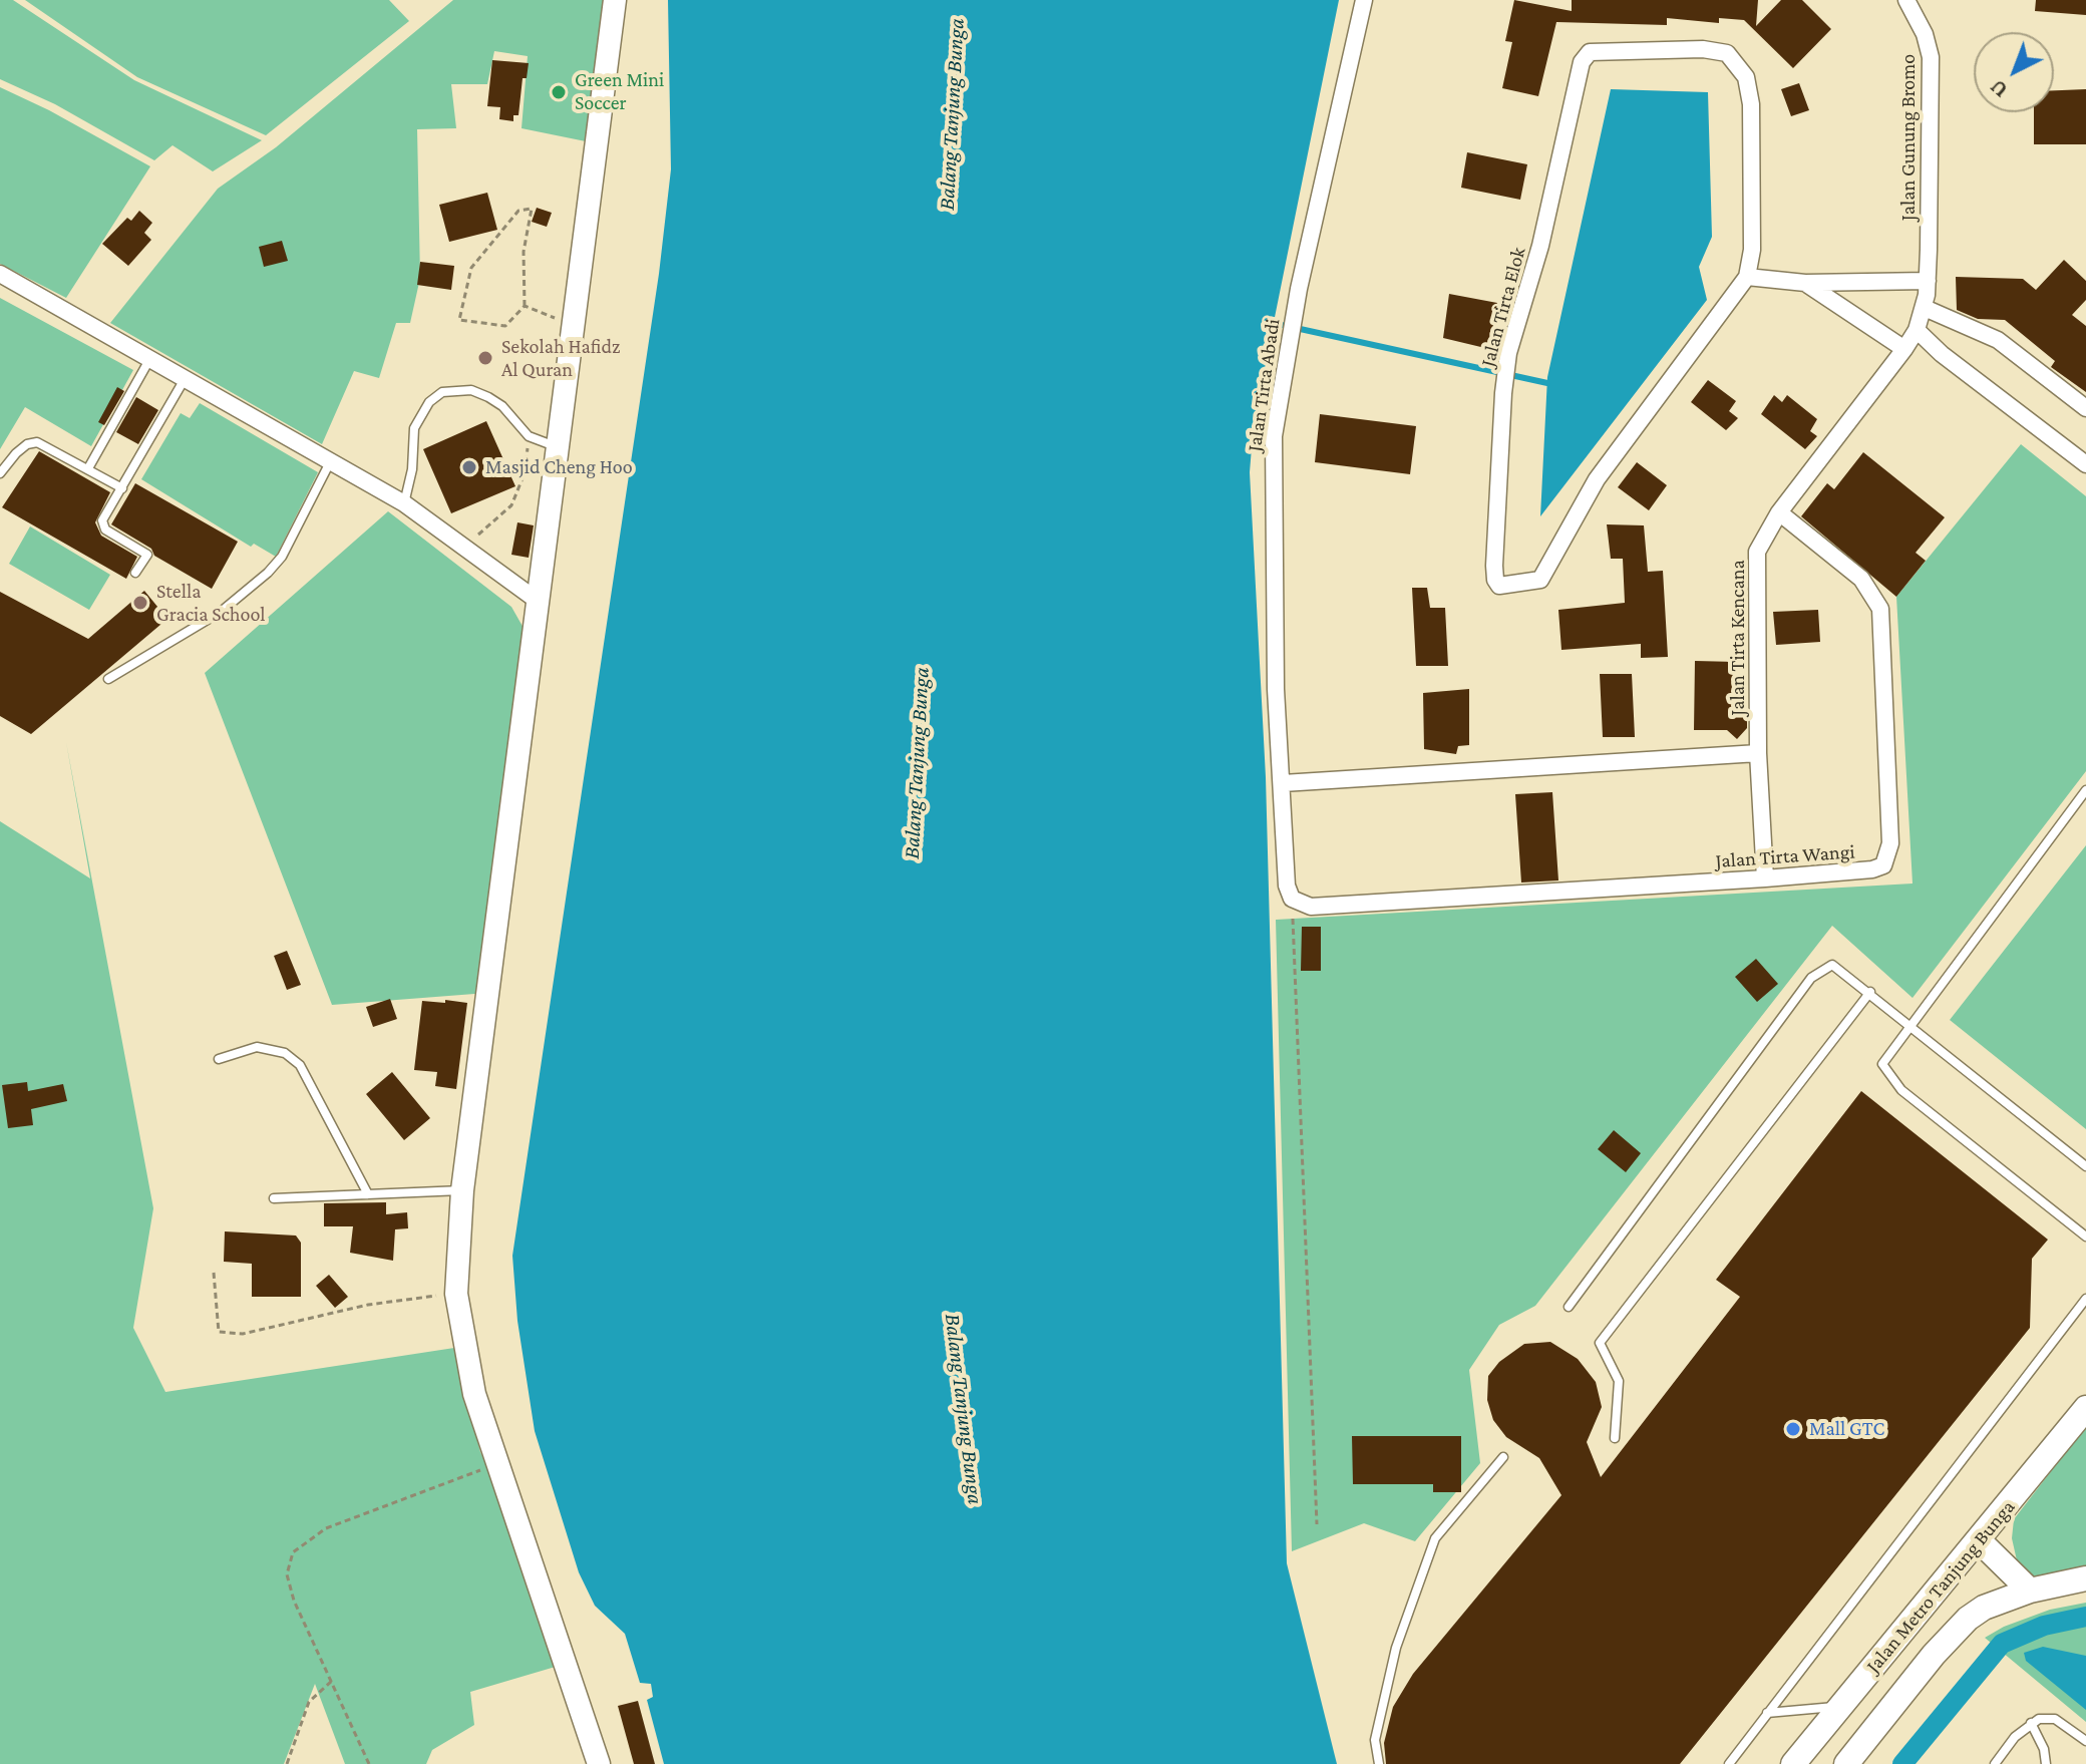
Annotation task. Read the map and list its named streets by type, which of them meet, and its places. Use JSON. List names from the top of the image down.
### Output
{
  "streets": {
    "main road": ["Jalan Metro Tanjung Bunga"],
    "street": [
      "Jalan Gunung Bromo",
      "Jalan Tirta Elok",
      "Jalan Tirta Abadi",
      "Jalan Tirta Kencana",
      "Jalan Tirta Wangi"
    ]
  },
  "crossings": [
    ["Jalan Gunung Bromo", "Jalan Tirta Kencana"],
    ["Jalan Tirta Abadi", "Jalan Tirta Wangi"],
    ["Jalan Tirta Kencana", "Jalan Tirta Wangi"]
  ],
  "water": ["Balang Tanjung Bunga"],
  "places": [
    "Green Mini Soccer",
    "Sekolah Hafidz Al Quran",
    "Masjid Cheng Hoo",
    "Stella Gracia School",
    "Mall GTC"
  ],
  "north": "bottom left"
}
